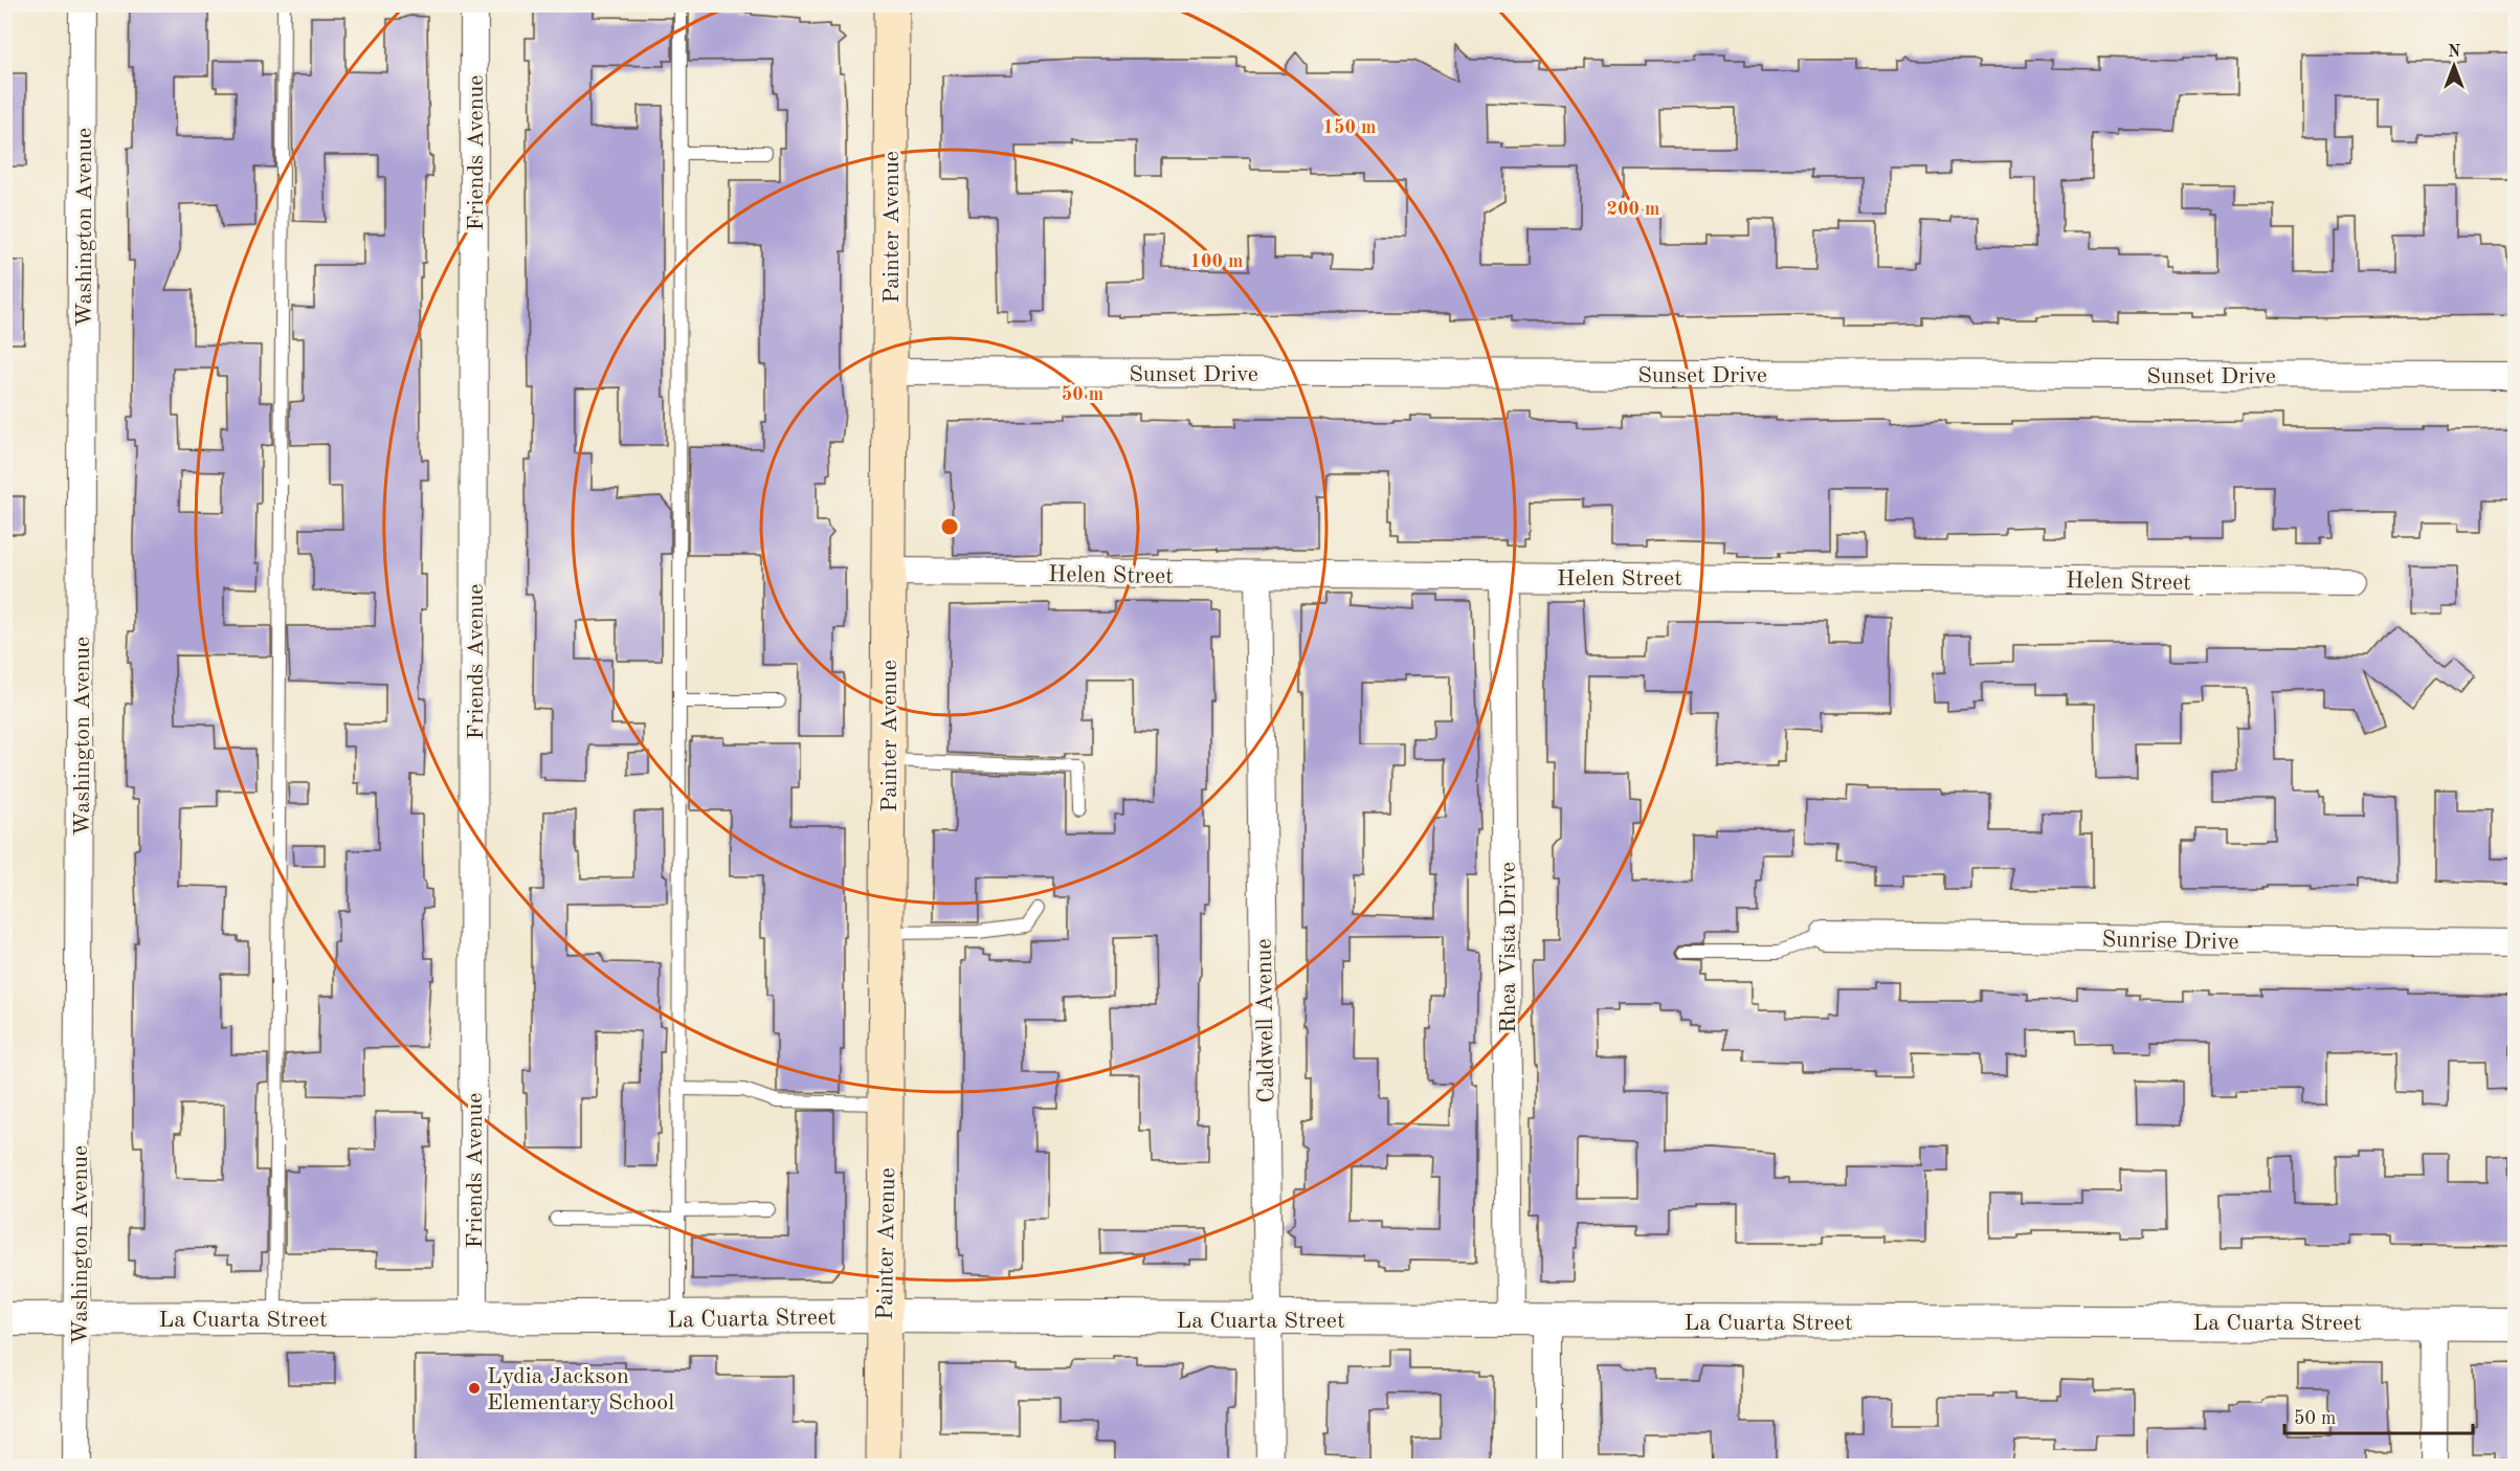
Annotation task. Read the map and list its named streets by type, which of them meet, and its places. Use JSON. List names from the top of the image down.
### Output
{
  "streets": {
    "main road": ["Painter Avenue"],
    "street": [
      "Friends Avenue",
      "Washington Avenue",
      "Sunset Drive",
      "Helen Street",
      "Sunrise Drive",
      "Rhea Vista Drive",
      "Caldwell Avenue",
      "La Cuarta Street"
    ]
  },
  "crossings": [
    ["Friends Avenue", "La Cuarta Street"],
    ["Washington Avenue", "La Cuarta Street"],
    ["Painter Avenue", "Sunset Drive"],
    ["Painter Avenue", "Helen Street"],
    ["Painter Avenue", "La Cuarta Street"],
    ["Helen Street", "Rhea Vista Drive"],
    ["Helen Street", "Caldwell Avenue"],
    ["Rhea Vista Drive", "La Cuarta Street"],
    ["Caldwell Avenue", "La Cuarta Street"]
  ],
  "places": ["Lydia Jackson Elementary School"],
  "scale_bar": "50 m",
  "north": "top",
  "rings": [
    "150 m",
    "200 m",
    "100 m",
    "50 m"
  ]
}
